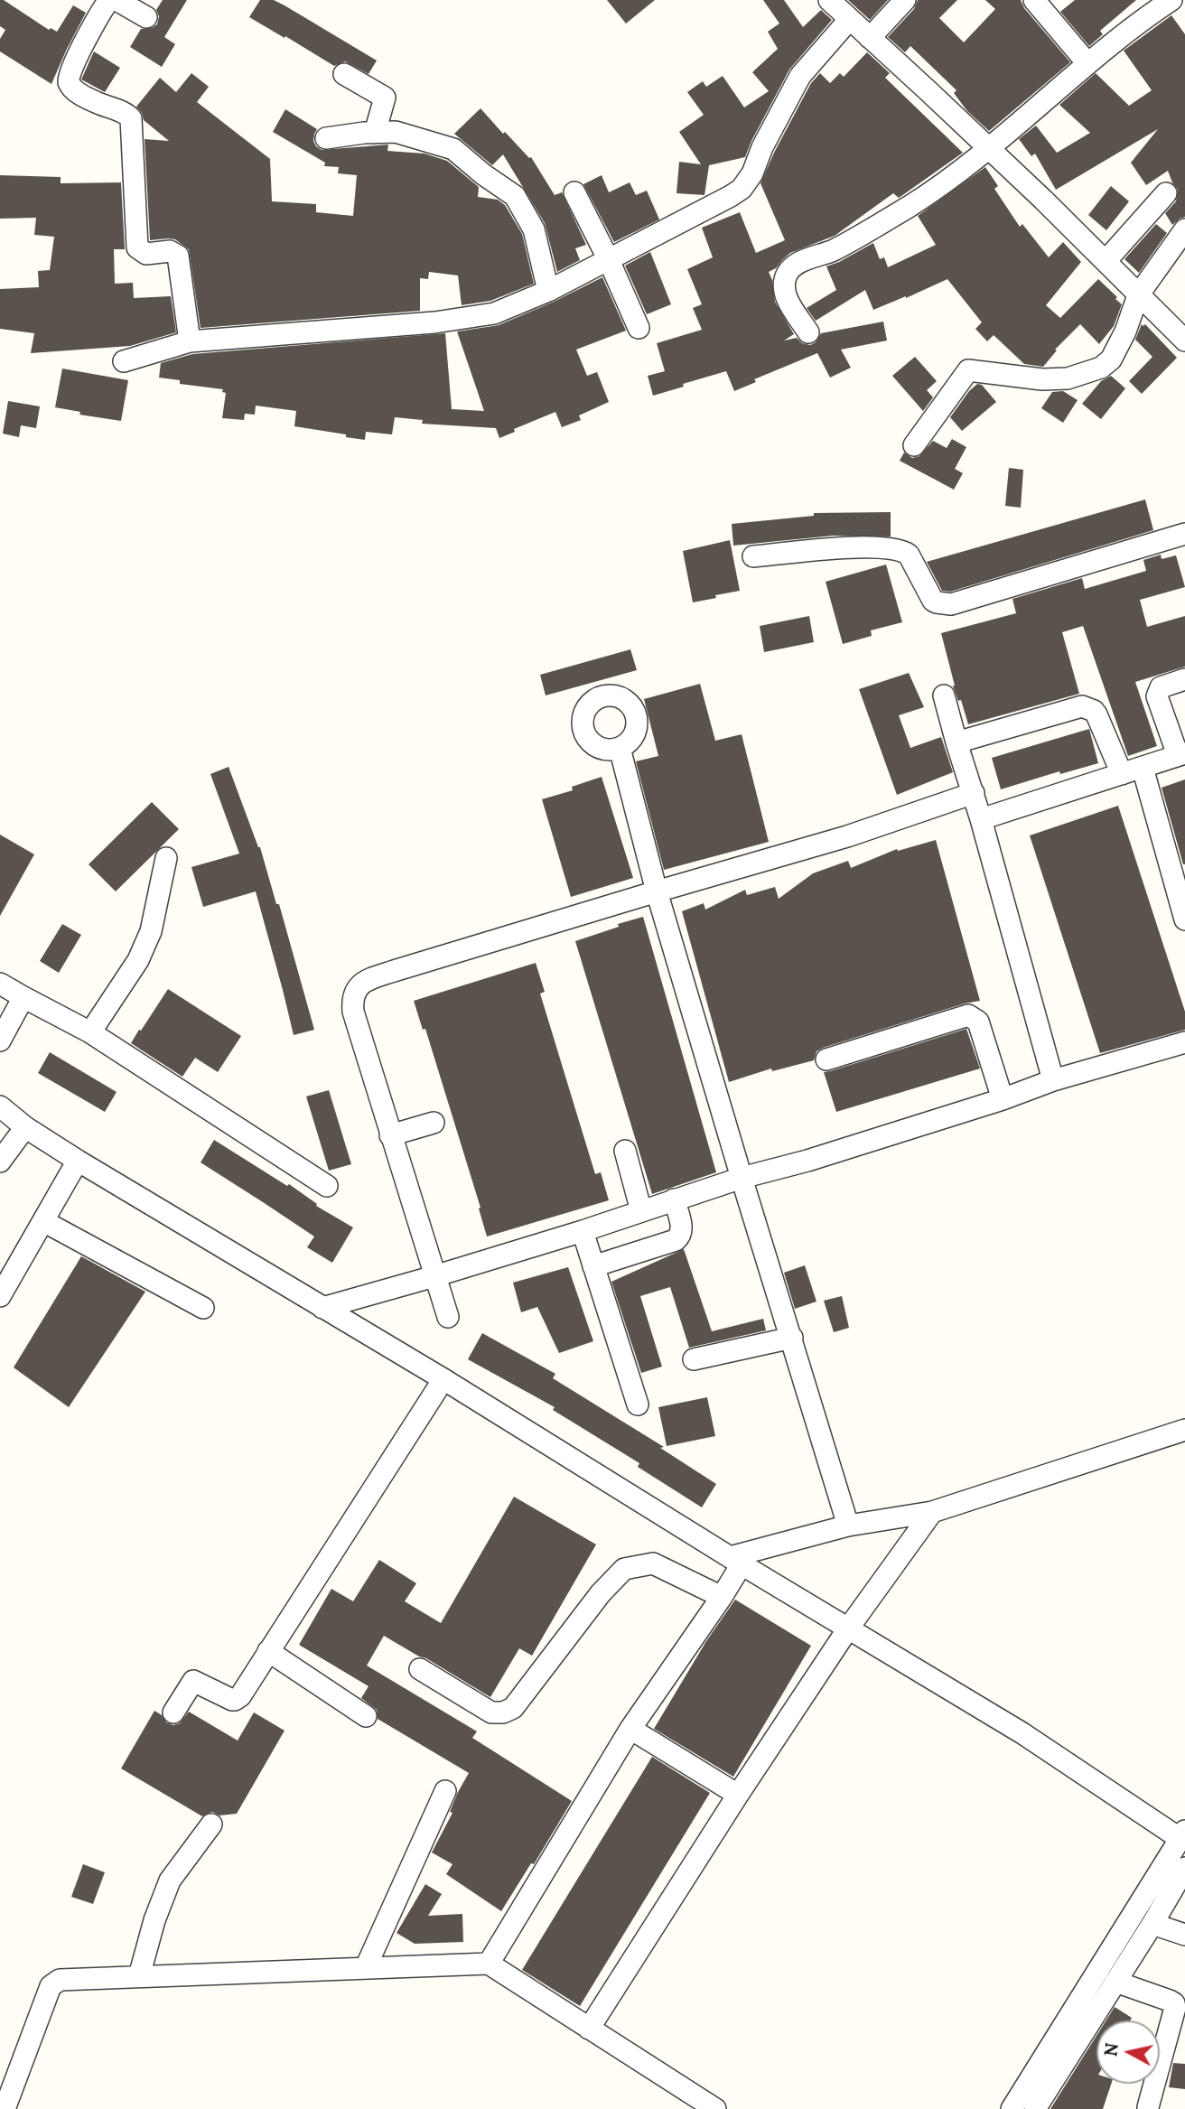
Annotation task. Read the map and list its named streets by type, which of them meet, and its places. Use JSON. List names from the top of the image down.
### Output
{
  "north": "left"
}
